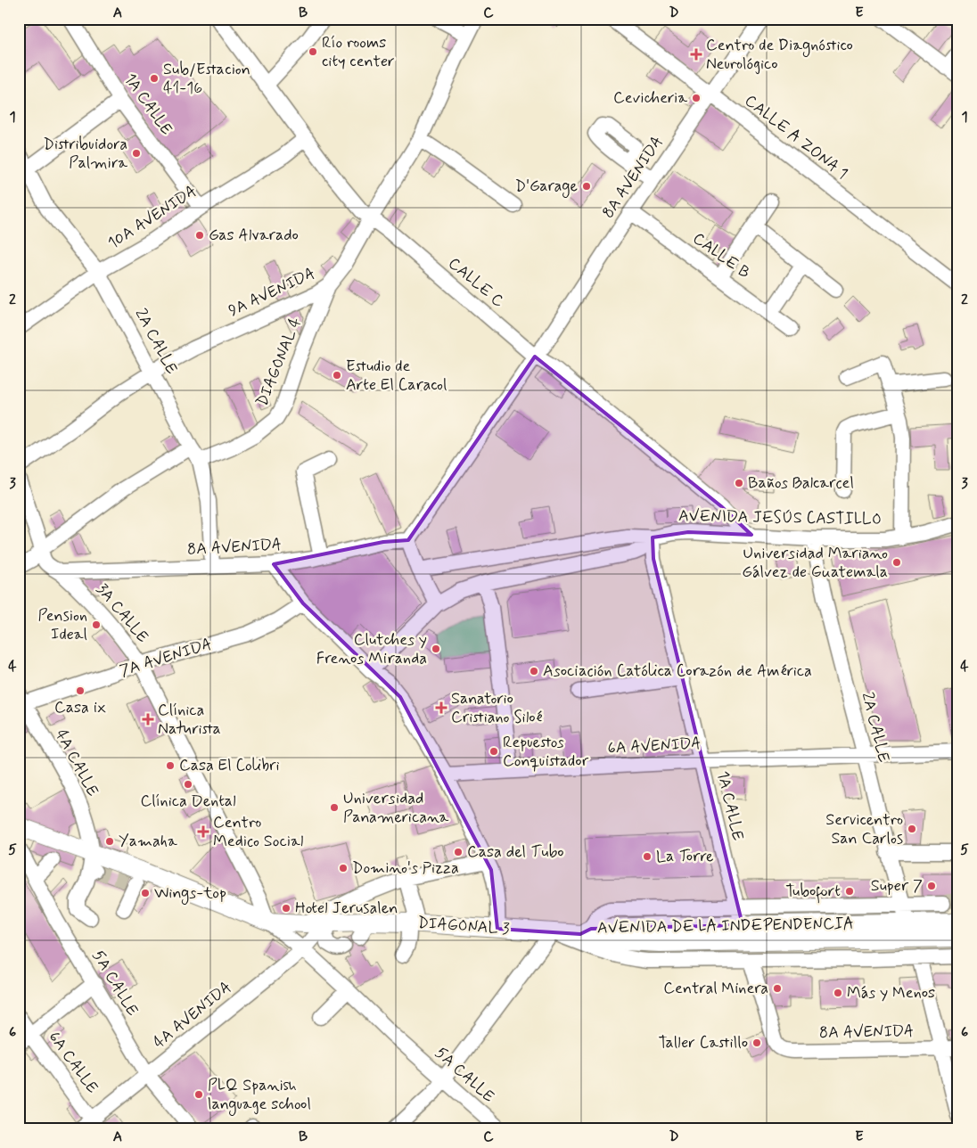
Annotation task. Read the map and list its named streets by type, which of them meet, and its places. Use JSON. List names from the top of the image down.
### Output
{
  "streets": {
    "main road": ["DIAGONAL 3", "AVENIDA DE LA INDEPENDENCIA"],
    "street": [
      "1A CALLE",
      "CALLE A ZONA 1",
      "8A AVENIDA",
      "10A AVENIDA",
      "CALLE B",
      "CALLE C",
      "9A AVENIDA",
      "2A CALLE",
      "DIAGONAL 4",
      "AVENIDA JESÚS CASTILLO",
      "3A CALLE",
      "7A AVENIDA",
      "6A AVENIDA",
      "4A CALLE",
      "5A CALLE",
      "4A AVENIDA",
      "6A CALLE"
    ]
  },
  "crossings": [
    ["1A CALLE", "10A AVENIDA"],
    ["1A CALLE", "AVENIDA JESÚS CASTILLO"],
    ["1A CALLE", "6A AVENIDA"],
    ["1A CALLE", "AVENIDA DE LA INDEPENDENCIA"],
    ["CALLE A ZONA 1", "8A AVENIDA"],
    ["8A AVENIDA", "CALLE B"],
    ["8A AVENIDA", "CALLE C"],
    ["8A AVENIDA", "2A CALLE"],
    ["8A AVENIDA", "3A CALLE"],
    ["10A AVENIDA", "CALLE C"],
    ["10A AVENIDA", "2A CALLE"],
    ["CALLE C", "9A AVENIDA"],
    ["CALLE C", "AVENIDA JESÚS CASTILLO"],
    ["9A AVENIDA", "2A CALLE"],
    ["9A AVENIDA", "DIAGONAL 4"],
    ["2A CALLE", "DIAGONAL 4"],
    ["2A CALLE", "AVENIDA JESÚS CASTILLO"],
    ["2A CALLE", "6A AVENIDA"],
    ["2A CALLE", "AVENIDA DE LA INDEPENDENCIA"],
    ["3A CALLE", "7A AVENIDA"],
    ["3A CALLE", "DIAGONAL 3"],
    ["3A CALLE", "5A CALLE"],
    ["7A AVENIDA", "4A CALLE"],
    ["DIAGONAL 3", "AVENIDA DE LA INDEPENDENCIA"],
    ["DIAGONAL 3", "5A CALLE"],
    ["DIAGONAL 3", "4A AVENIDA"],
    ["5A CALLE", "4A AVENIDA"],
    ["4A AVENIDA", "6A CALLE"]
  ],
  "places": {
    "other": [
      "Río rooms city center",
      "Sub/Estacion 41-16",
      "Cevicheria",
      "Distribuidora Palmira",
      "D'Garage",
      "Gas Alvarado",
      "Estudio de Arte El Caracol",
      "Baños Balcarcel",
      "Universidad Mariano Gálvez de Guatemala",
      "Pension Ideal",
      "Clutches y Frenos Miranda",
      "Asociación Católica Corazón de América",
      "Casa ix",
      "Repuestos Conquistador",
      "Casa El Colibri",
      "Clínica Dental",
      "Universidad Panamericana",
      "Servicentro San Carlos",
      "Yamaha",
      "Casa del Tubo",
      "La Torre",
      "Domino's Pizza",
      "Super 7",
      "Tubofort",
      "Wings-top",
      "Hotel Jerusalen",
      "Central Minera",
      "Más y Menos",
      "Taller Castillo",
      "PLQ Spanish language school"
    ],
    "health": [
      "Centro de Diagnóstico Neurológico",
      "Sanatorio Cristiano Siloé",
      "Clínica Naturista",
      "Centro Medico Social"
    ]
  },
  "grid": {
    "columns": [
      "A",
      "B",
      "C",
      "D",
      "E"
    ],
    "rows": [
      "1",
      "2",
      "3",
      "4",
      "5",
      "6"
    ]
  }
}
